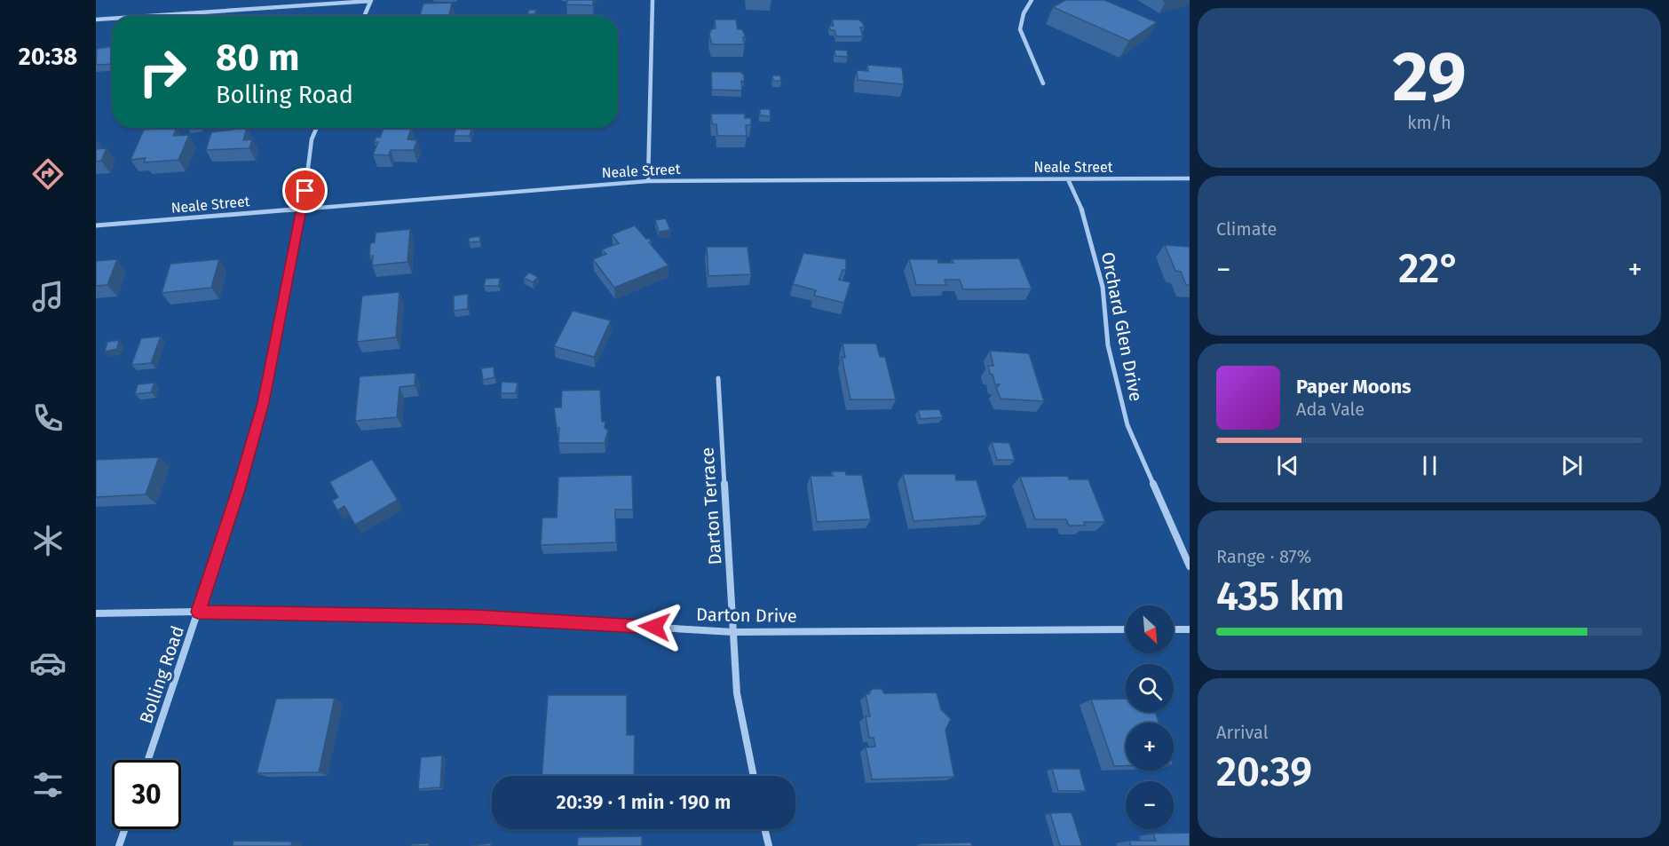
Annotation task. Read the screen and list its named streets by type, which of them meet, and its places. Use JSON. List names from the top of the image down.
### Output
{
  "streets": {
    "street": [
      "Neale Street",
      "Orchard Glen Drive",
      "Darton Terrace",
      "Darton Drive",
      "Bolling Road"
    ]
  },
  "crossings": [
    ["Neale Street", "Orchard Glen Drive"],
    ["Neale Street", "Bolling Road"],
    ["Darton Terrace", "Darton Drive"],
    ["Darton Drive", "Bolling Road"]
  ],
  "north": "bottom right",
  "page": {
    "tabs": "20:38",
    "tile": [
      ["29", "km/h"],
      "Climate",
      ["Range · 87%", "435 km"],
      ["Arrival", "20:39"]
    ],
    "turn": ["80 m", "Bolling Road"],
    "heat": ["−", "22°", "+"],
    "song": ["Paper Moons", "Ada Vale"],
    "map_buttons": ["+", "−"],
    "limit": "30",
    "trip": "20:39 · 1 min · 190 m"
  }
}
